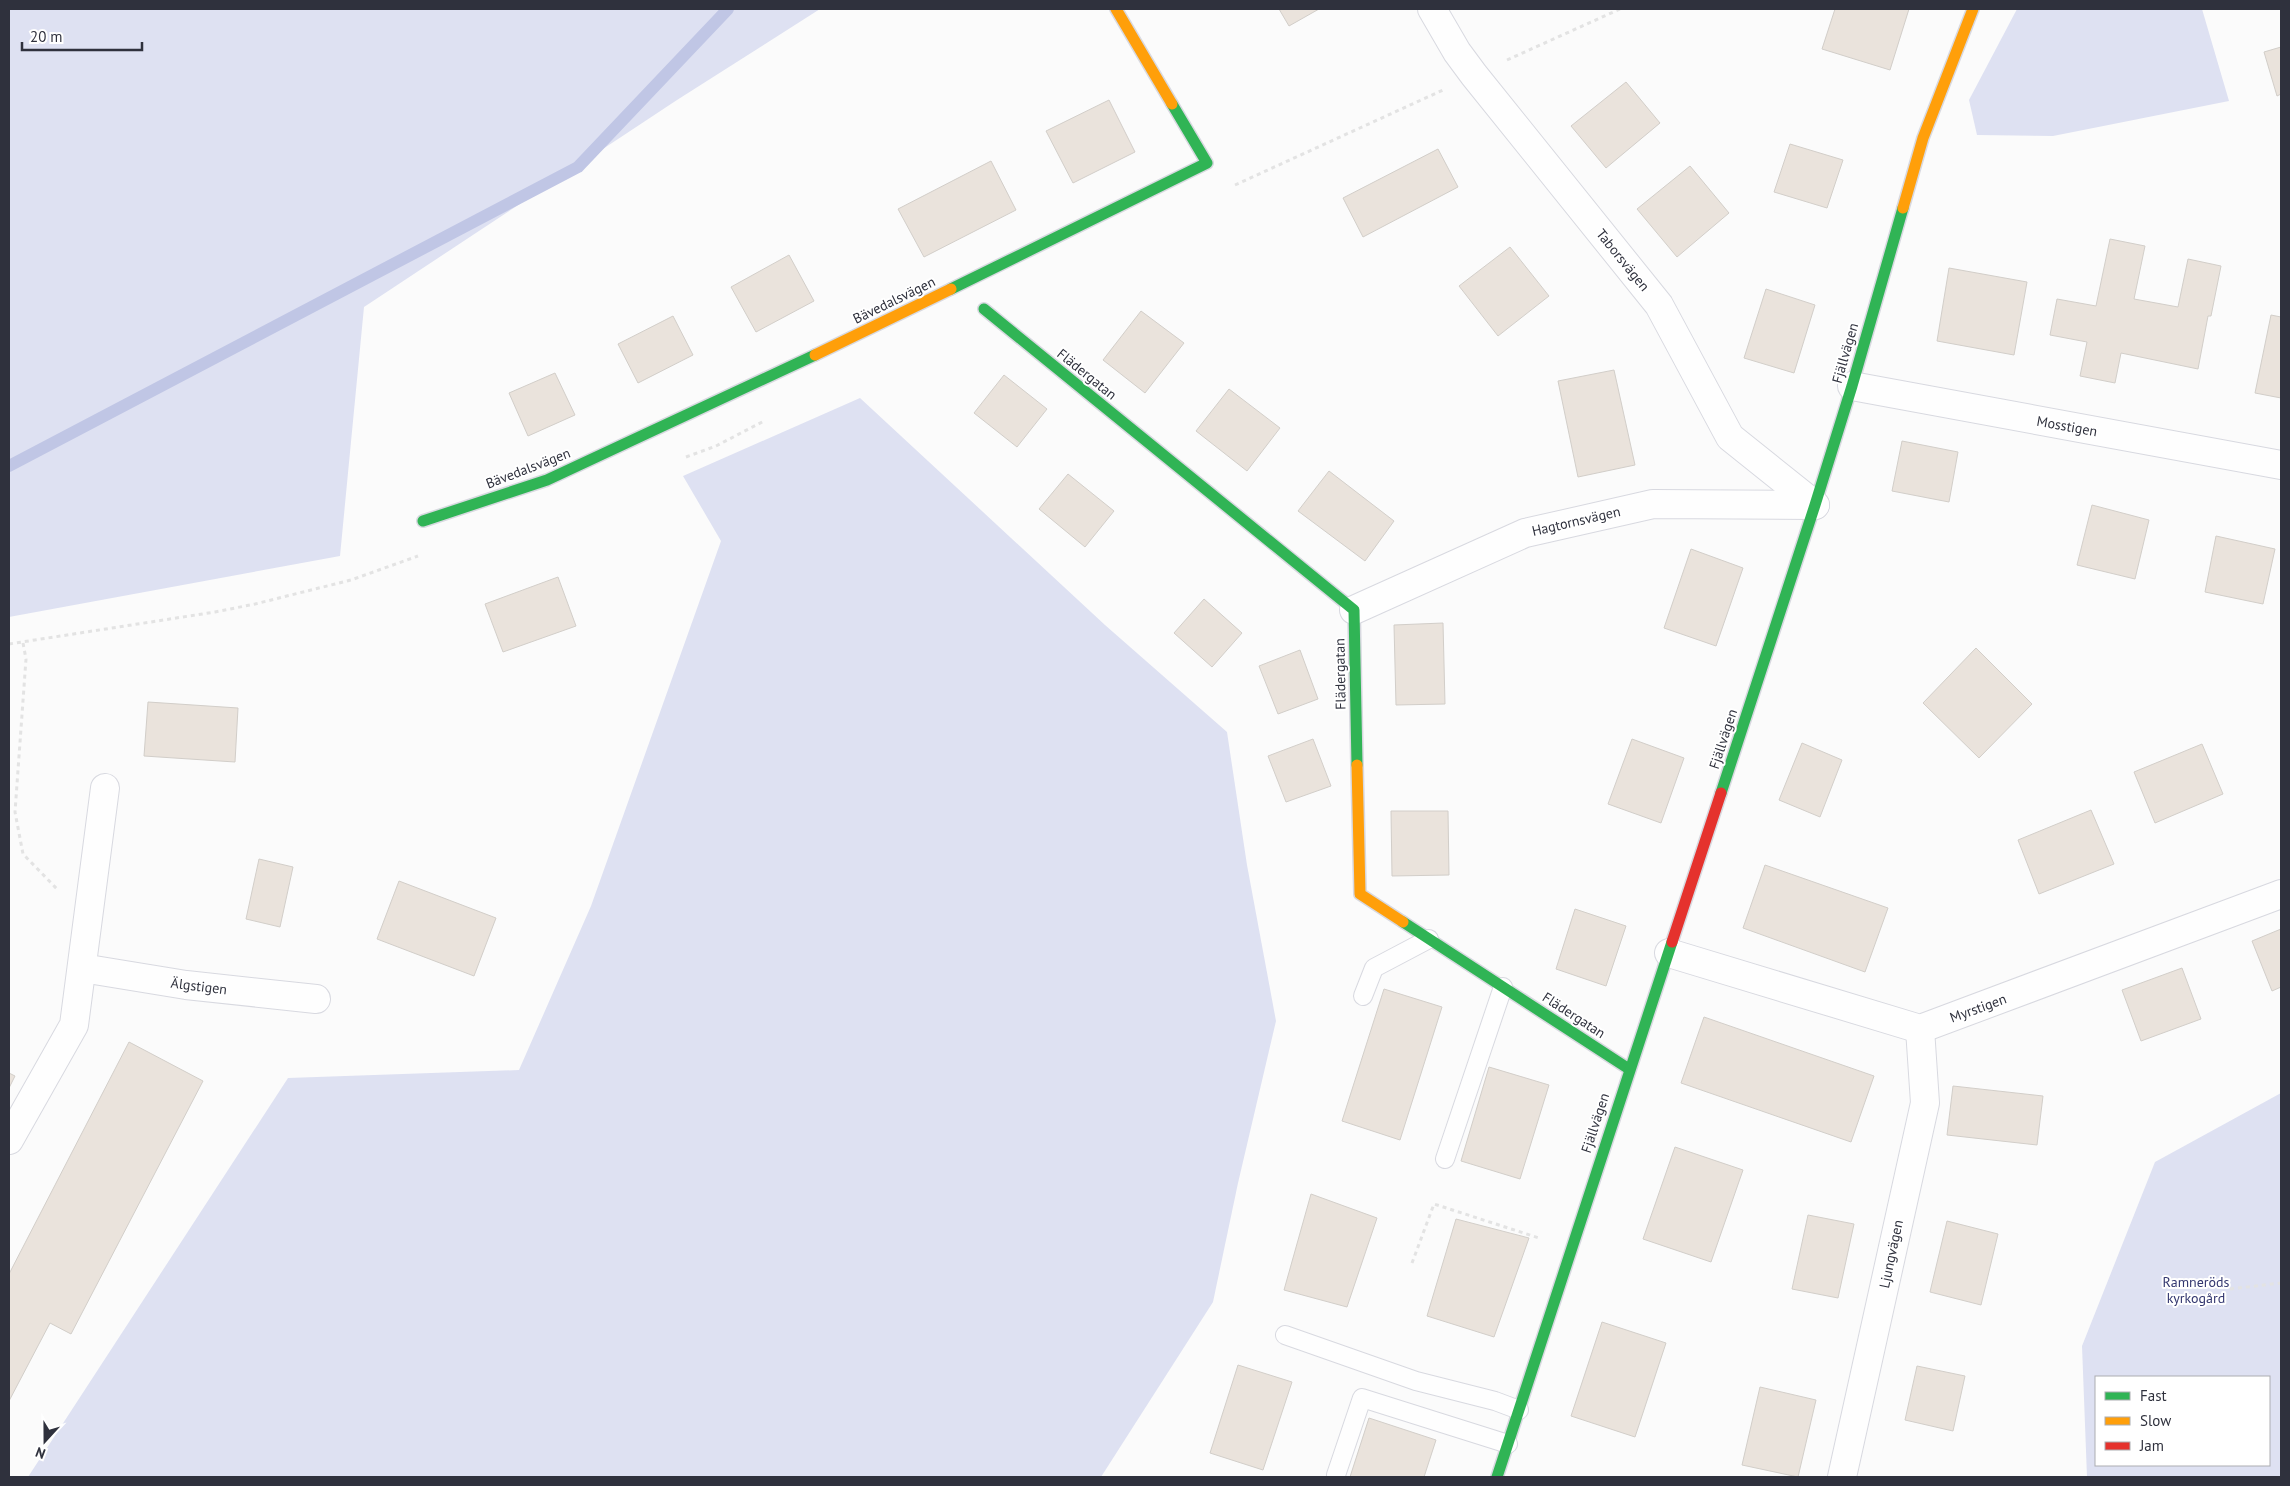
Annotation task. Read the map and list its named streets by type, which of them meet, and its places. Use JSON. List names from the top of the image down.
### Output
{
  "streets": {
    "street": [
      "Taborsvägen",
      "Bävedalsvägen",
      "Fjällvägen",
      "Flädergatan",
      "Mosstigen",
      "Hagtornsvägen",
      "Älgstigen",
      "Myrstigen",
      "Ljungvägen"
    ]
  },
  "crossings": [
    ["Taborsvägen", "Fjällvägen"],
    ["Taborsvägen", "Hagtornsvägen"],
    ["Fjällvägen", "Flädergatan"],
    ["Fjällvägen", "Mosstigen"],
    ["Fjällvägen", "Hagtornsvägen"],
    ["Flädergatan", "Hagtornsvägen"],
    ["Myrstigen", "Ljungvägen"]
  ],
  "parks": ["Ramneröds kyrkogård"],
  "legend": ["Fast", "Slow", "Jam"],
  "scale_bar": "20 m",
  "north": "bottom"
}
